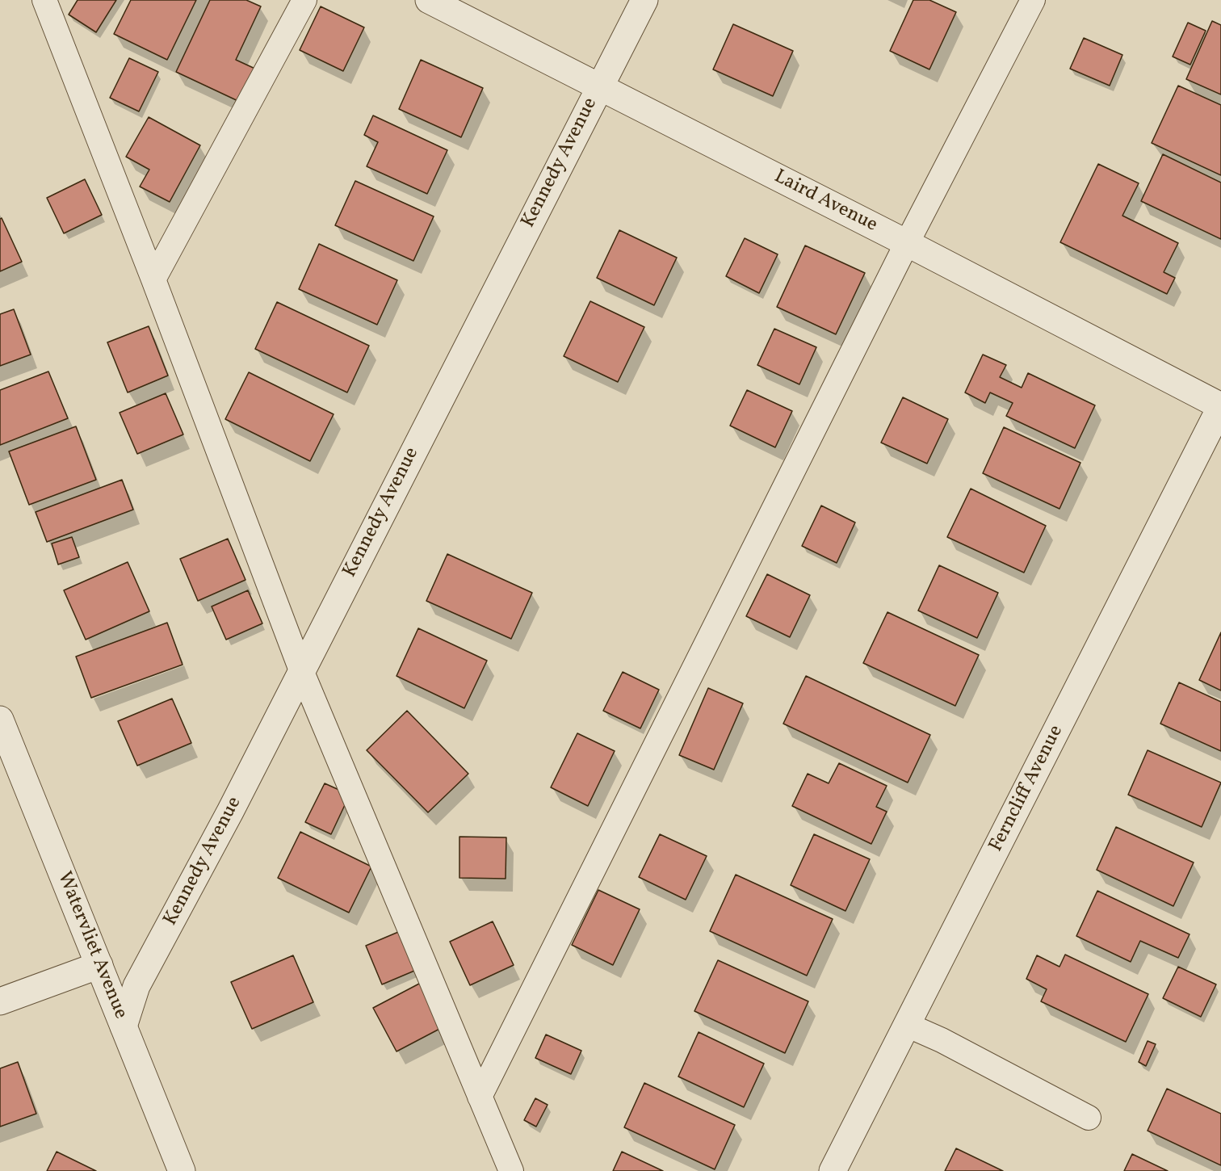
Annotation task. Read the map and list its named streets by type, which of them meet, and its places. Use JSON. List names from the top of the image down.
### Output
{
  "streets": {
    "street": [
      "Kennedy Avenue",
      "Laird Avenue",
      "Ferncliff Avenue",
      "Watervliet Avenue"
    ]
  },
  "crossings": [
    ["Kennedy Avenue", "Laird Avenue"],
    ["Kennedy Avenue", "Watervliet Avenue"],
    ["Laird Avenue", "Ferncliff Avenue"]
  ]
}
